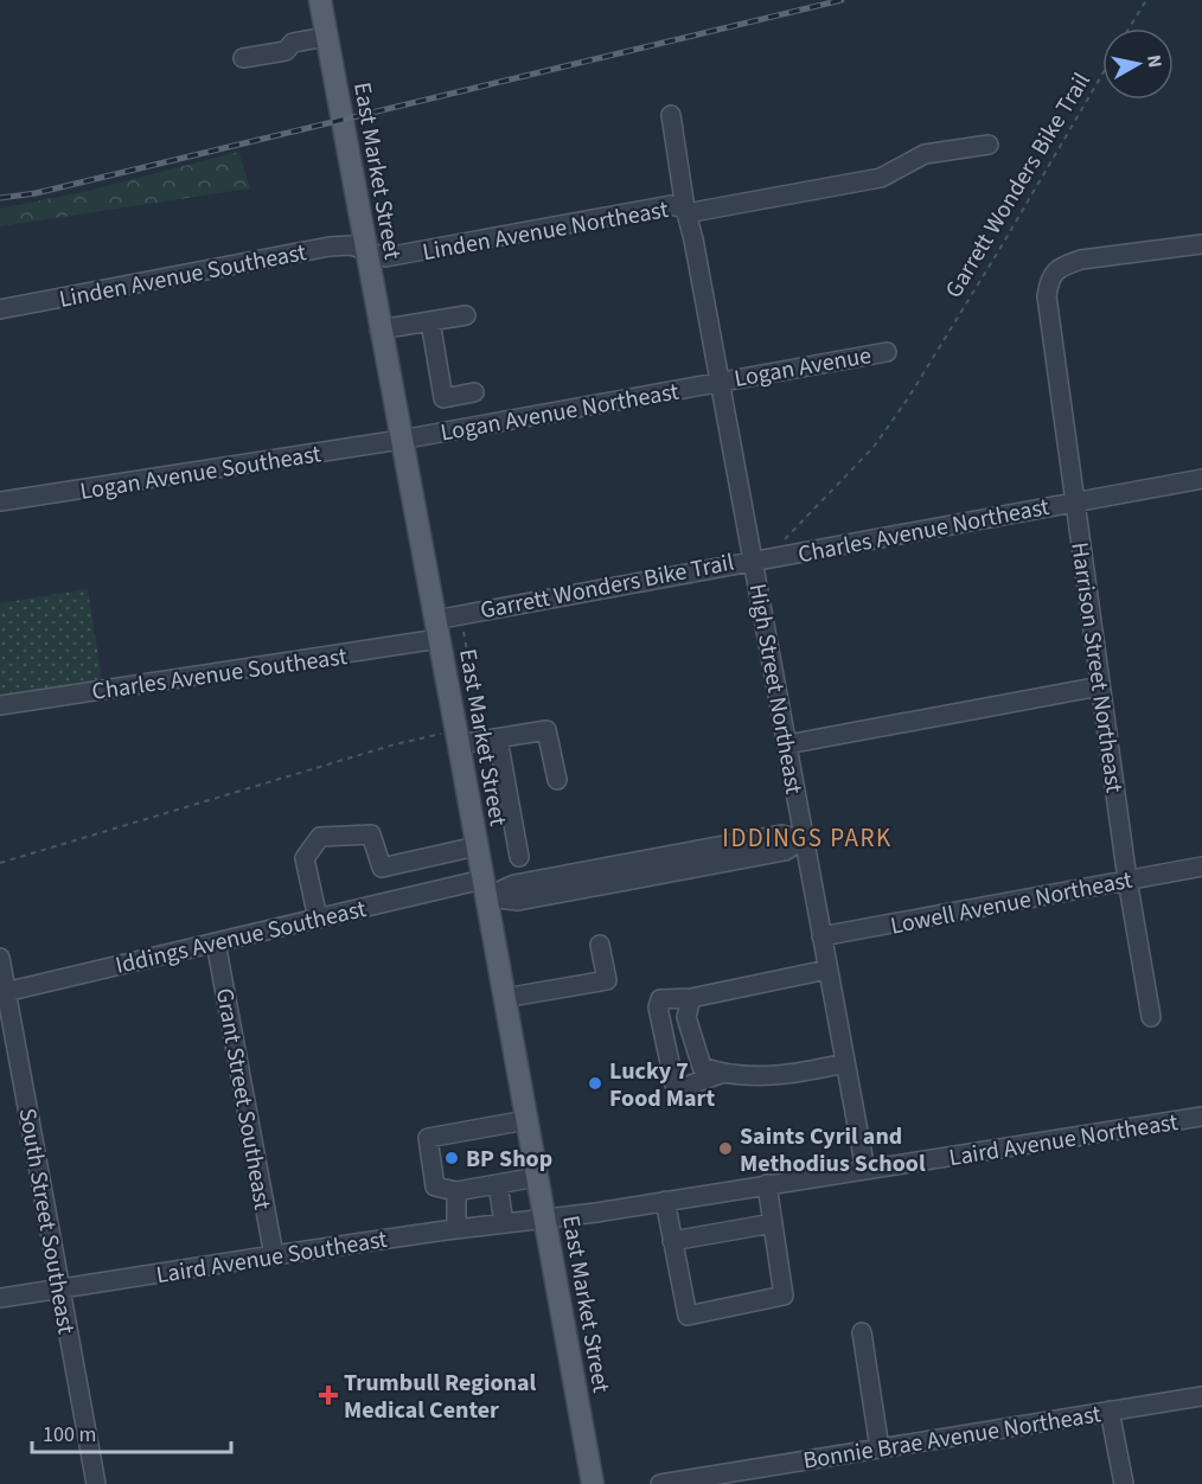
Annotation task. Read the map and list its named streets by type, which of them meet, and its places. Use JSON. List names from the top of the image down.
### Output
{
  "streets": {
    "main road": ["East Market Street"],
    "street": [
      "Linden Avenue Northeast",
      "Linden Avenue Southeast",
      "Logan Avenue",
      "Logan Avenue Northeast",
      "Logan Avenue Southeast",
      "Charles Avenue Northeast",
      "Harrison Street Northeast",
      "Charles Avenue Southeast",
      "High Street Northeast",
      "Lowell Avenue Northeast",
      "Iddings Avenue Southeast",
      "Grant Street Southeast",
      "Laird Avenue Northeast",
      "South Street Southeast",
      "Laird Avenue Southeast",
      "Bonnie Brae Avenue Northeast"
    ],
    "path": ["Garrett Wonders Bike Trail"]
  },
  "crossings": [
    ["East Market Street", "Garrett Wonders Bike Trail"],
    ["East Market Street", "Linden Avenue Northeast"],
    ["East Market Street", "Linden Avenue Southeast"],
    ["East Market Street", "Logan Avenue Northeast"],
    ["East Market Street", "Logan Avenue Southeast"],
    ["East Market Street", "Charles Avenue Northeast"],
    ["East Market Street", "Charles Avenue Southeast"],
    ["East Market Street", "Iddings Avenue Southeast"],
    ["East Market Street", "Laird Avenue Northeast"],
    ["East Market Street", "Laird Avenue Southeast"],
    ["Garrett Wonders Bike Trail", "Charles Avenue Northeast"],
    ["Garrett Wonders Bike Trail", "High Street Northeast"],
    ["Linden Avenue Northeast", "Linden Avenue Southeast"],
    ["Linden Avenue Northeast", "High Street Northeast"],
    ["Logan Avenue", "Logan Avenue Northeast"],
    ["Logan Avenue", "High Street Northeast"],
    ["Logan Avenue Northeast", "Logan Avenue Southeast"],
    ["Logan Avenue Northeast", "High Street Northeast"],
    ["Charles Avenue Northeast", "Harrison Street Northeast"],
    ["Charles Avenue Northeast", "Charles Avenue Southeast"],
    ["Charles Avenue Northeast", "High Street Northeast"],
    ["Harrison Street Northeast", "Lowell Avenue Northeast"],
    ["High Street Northeast", "Lowell Avenue Northeast"],
    ["High Street Northeast", "Iddings Avenue Southeast"],
    ["High Street Northeast", "Laird Avenue Northeast"],
    ["Iddings Avenue Southeast", "Grant Street Southeast"],
    ["Iddings Avenue Southeast", "South Street Southeast"],
    ["Grant Street Southeast", "Laird Avenue Southeast"],
    ["Laird Avenue Northeast", "Laird Avenue Southeast"],
    ["South Street Southeast", "Laird Avenue Southeast"]
  ],
  "districts": ["IDDINGS PARK"],
  "places": {
    "other": ["Lucky 7 Food Mart", "Saints Cyril and Methodius School", "BP Shop"],
    "health": ["Trumbull Regional Medical Center"]
  },
  "scale_bar": "100 m",
  "north": "right"
}
